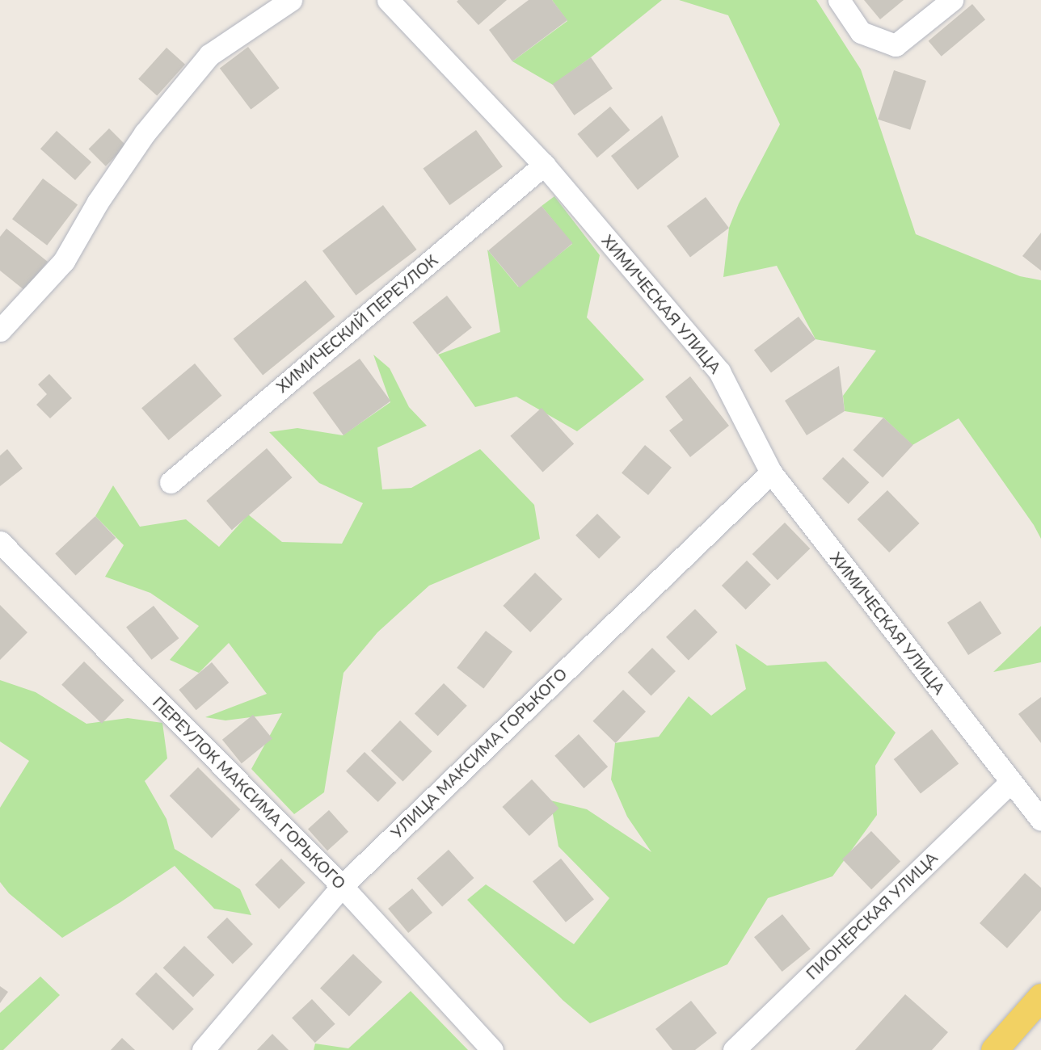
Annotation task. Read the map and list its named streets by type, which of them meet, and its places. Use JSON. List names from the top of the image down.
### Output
{
  "streets": {
    "street": [
      "ХИМИЧЕСКАЯ УЛИЦА",
      "ХИМИЧЕСКИЙ ПЕРЕУЛОК",
      "УЛИЦА МАКСИМА ГОРЬКОГО",
      "ПЕРЕУЛОК МАКСИМА ГОРЬКОГО",
      "ПИОНЕРСКАЯ УЛИЦА"
    ]
  },
  "crossings": [
    ["ХИМИЧЕСКАЯ УЛИЦА", "ХИМИЧЕСКИЙ ПЕРЕУЛОК"],
    ["ХИМИЧЕСКАЯ УЛИЦА", "УЛИЦА МАКСИМА ГОРЬКОГО"],
    ["ХИМИЧЕСКАЯ УЛИЦА", "ПИОНЕРСКАЯ УЛИЦА"],
    ["УЛИЦА МАКСИМА ГОРЬКОГО", "ПЕРЕУЛОК МАКСИМА ГОРЬКОГО"]
  ]
}
